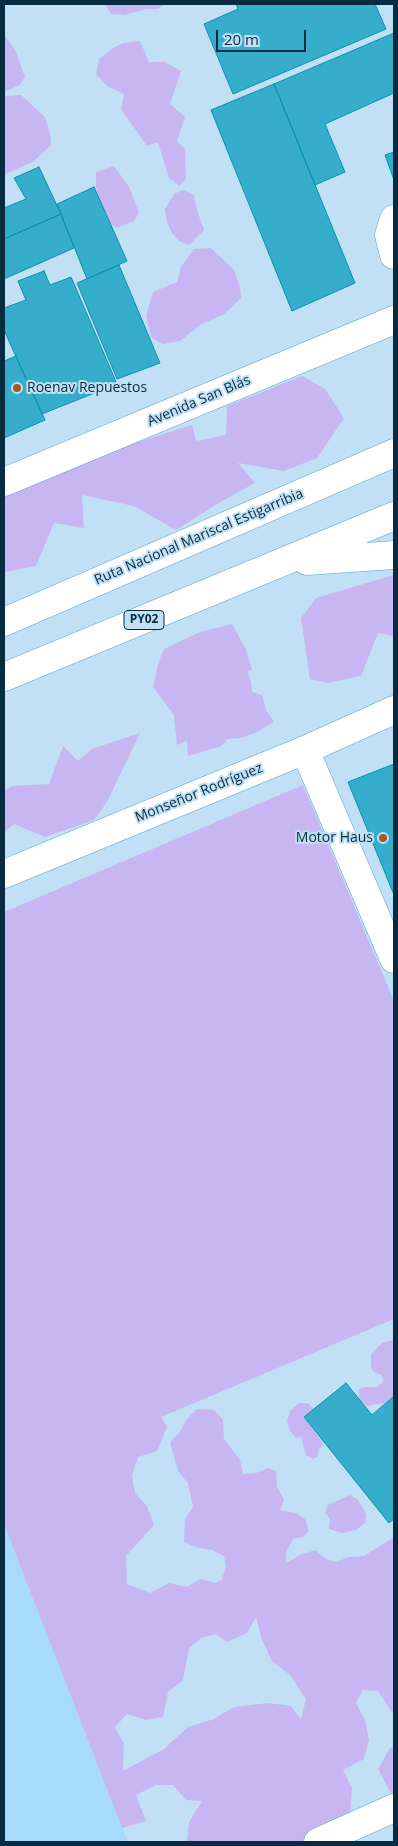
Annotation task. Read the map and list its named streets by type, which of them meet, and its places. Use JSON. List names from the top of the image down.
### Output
{
  "streets": {
    "main road": [
      "Avenida San Blás",
      "Ruta Nacional Mariscal Estigarribia",
      "PY02",
      "Monseñor Rodríguez"
    ]
  },
  "places": ["Roenav Repuestos", "Motor Haus"],
  "scale_bar": "20 m"
}
